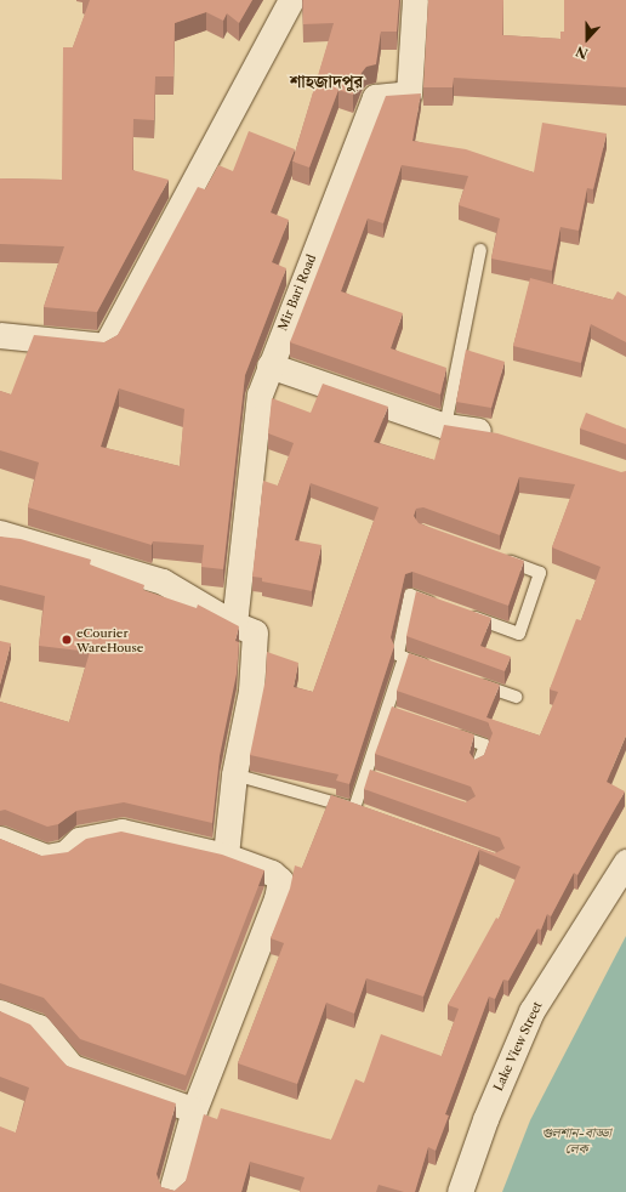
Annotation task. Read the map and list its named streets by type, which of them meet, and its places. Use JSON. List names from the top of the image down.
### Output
{
  "streets": {
    "street": ["Mir Bari Road", "Lake View Street"]
  },
  "districts": ["শাহজাদপুর"],
  "water": ["গুলশান-বাড্ডা লেক"],
  "places": ["eCourier WareHouse"],
  "north": "bottom"
}
